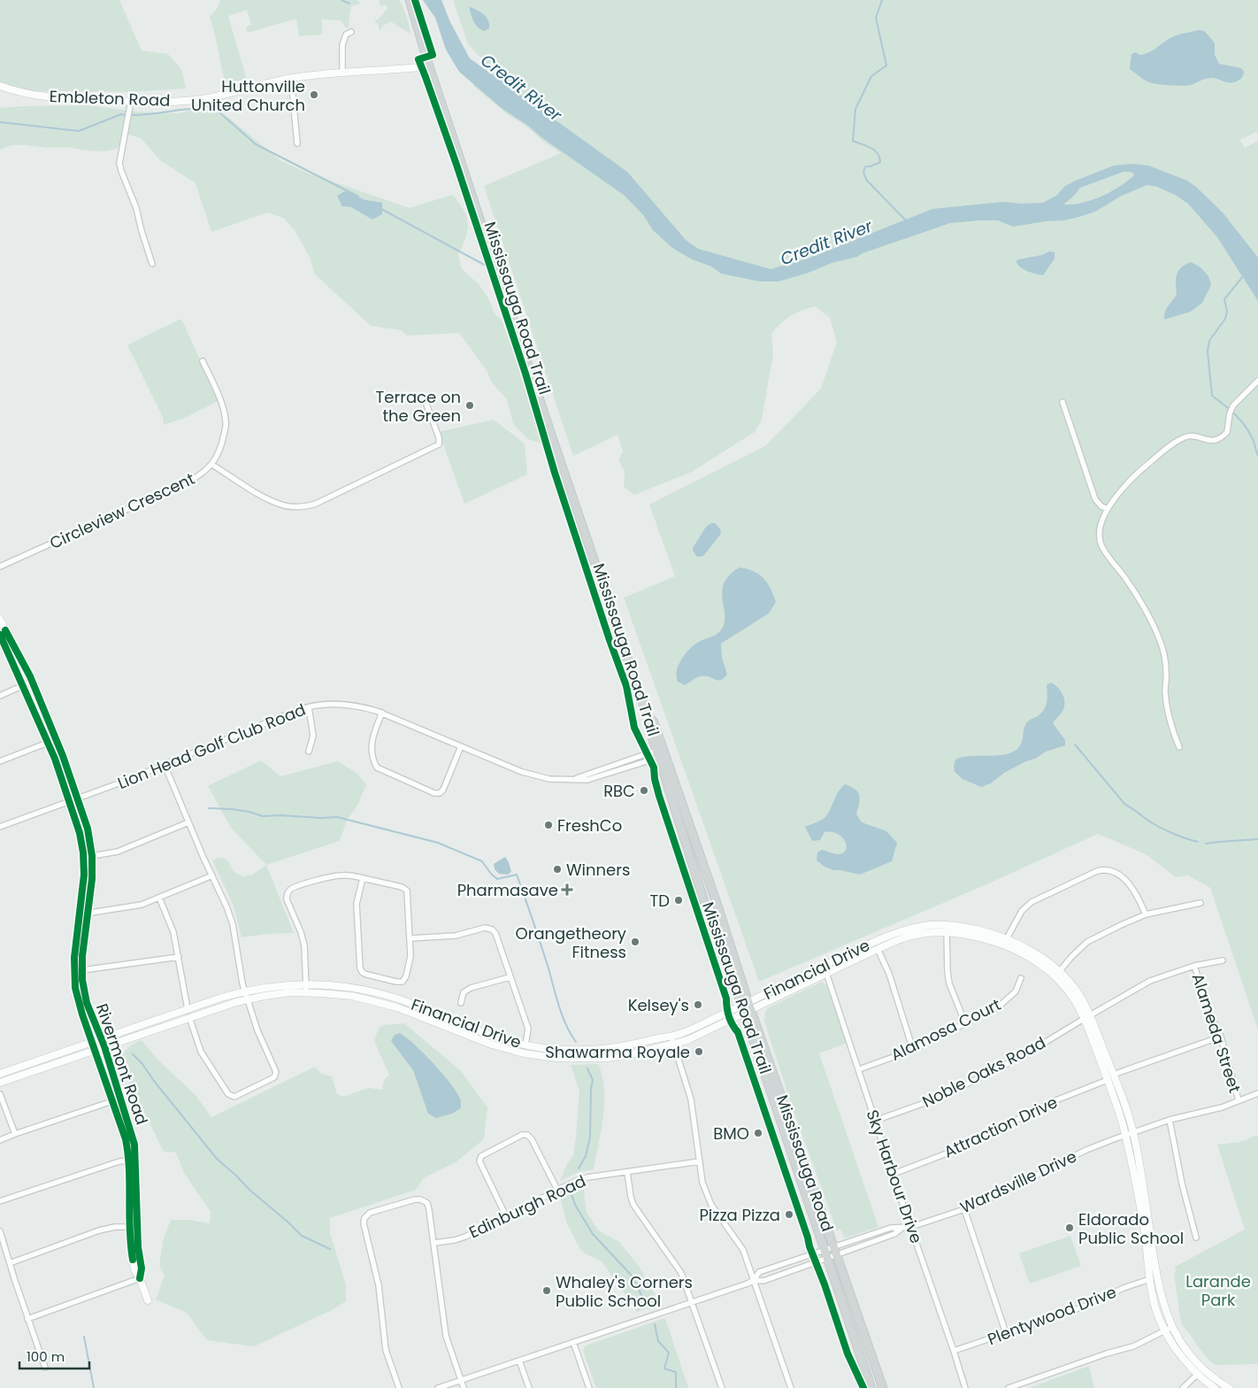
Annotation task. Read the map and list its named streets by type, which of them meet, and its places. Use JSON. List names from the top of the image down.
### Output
{
  "streets": {
    "main road": ["Mississauga Road"],
    "street": [
      "Embleton Road",
      "Circleview Crescent",
      "Lion Head Golf Club Road",
      "Financial Drive",
      "Alamosa Court",
      "Alameda Street",
      "Rivermont Road",
      "Noble Oaks Road",
      "Attraction Drive",
      "Sky Harbour Drive",
      "Wardsville Drive",
      "Edinburgh Road",
      "Plentywood Drive"
    ],
    "cycle path": ["Mississauga Road Trail"]
  },
  "crossings": [
    ["Embleton Road", "Mississauga Road"],
    ["Lion Head Golf Club Road", "Rivermont Road"],
    ["Lion Head Golf Club Road", "Mississauga Road"],
    ["Financial Drive", "Rivermont Road"],
    ["Financial Drive", "Noble Oaks Road"],
    ["Financial Drive", "Attraction Drive"],
    ["Financial Drive", "Mississauga Road"],
    ["Financial Drive", "Sky Harbour Drive"],
    ["Financial Drive", "Wardsville Drive"],
    ["Financial Drive", "Plentywood Drive"],
    ["Alamosa Court", "Sky Harbour Drive"],
    ["Alameda Street", "Noble Oaks Road"],
    ["Alameda Street", "Attraction Drive"],
    ["Alameda Street", "Wardsville Drive"],
    ["Noble Oaks Road", "Sky Harbour Drive"],
    ["Attraction Drive", "Sky Harbour Drive"],
    ["Mississauga Road", "Wardsville Drive"],
    ["Sky Harbour Drive", "Wardsville Drive"],
    ["Sky Harbour Drive", "Plentywood Drive"]
  ],
  "water": ["Credit River"],
  "parks": ["Larande Park"],
  "places": {
    "other": [
      "Huttonville United Church",
      "Terrace on the Green",
      "RBC",
      "FreshCo",
      "Winners",
      "TD",
      "Orangetheory Fitness",
      "Kelsey's",
      "Shawarma Royale",
      "BMO",
      "Pizza Pizza",
      "Eldorado Public School",
      "Whaley's Corners Public School"
    ],
    "health": ["Pharmasave"]
  },
  "scale_bar": "100 m"
}
